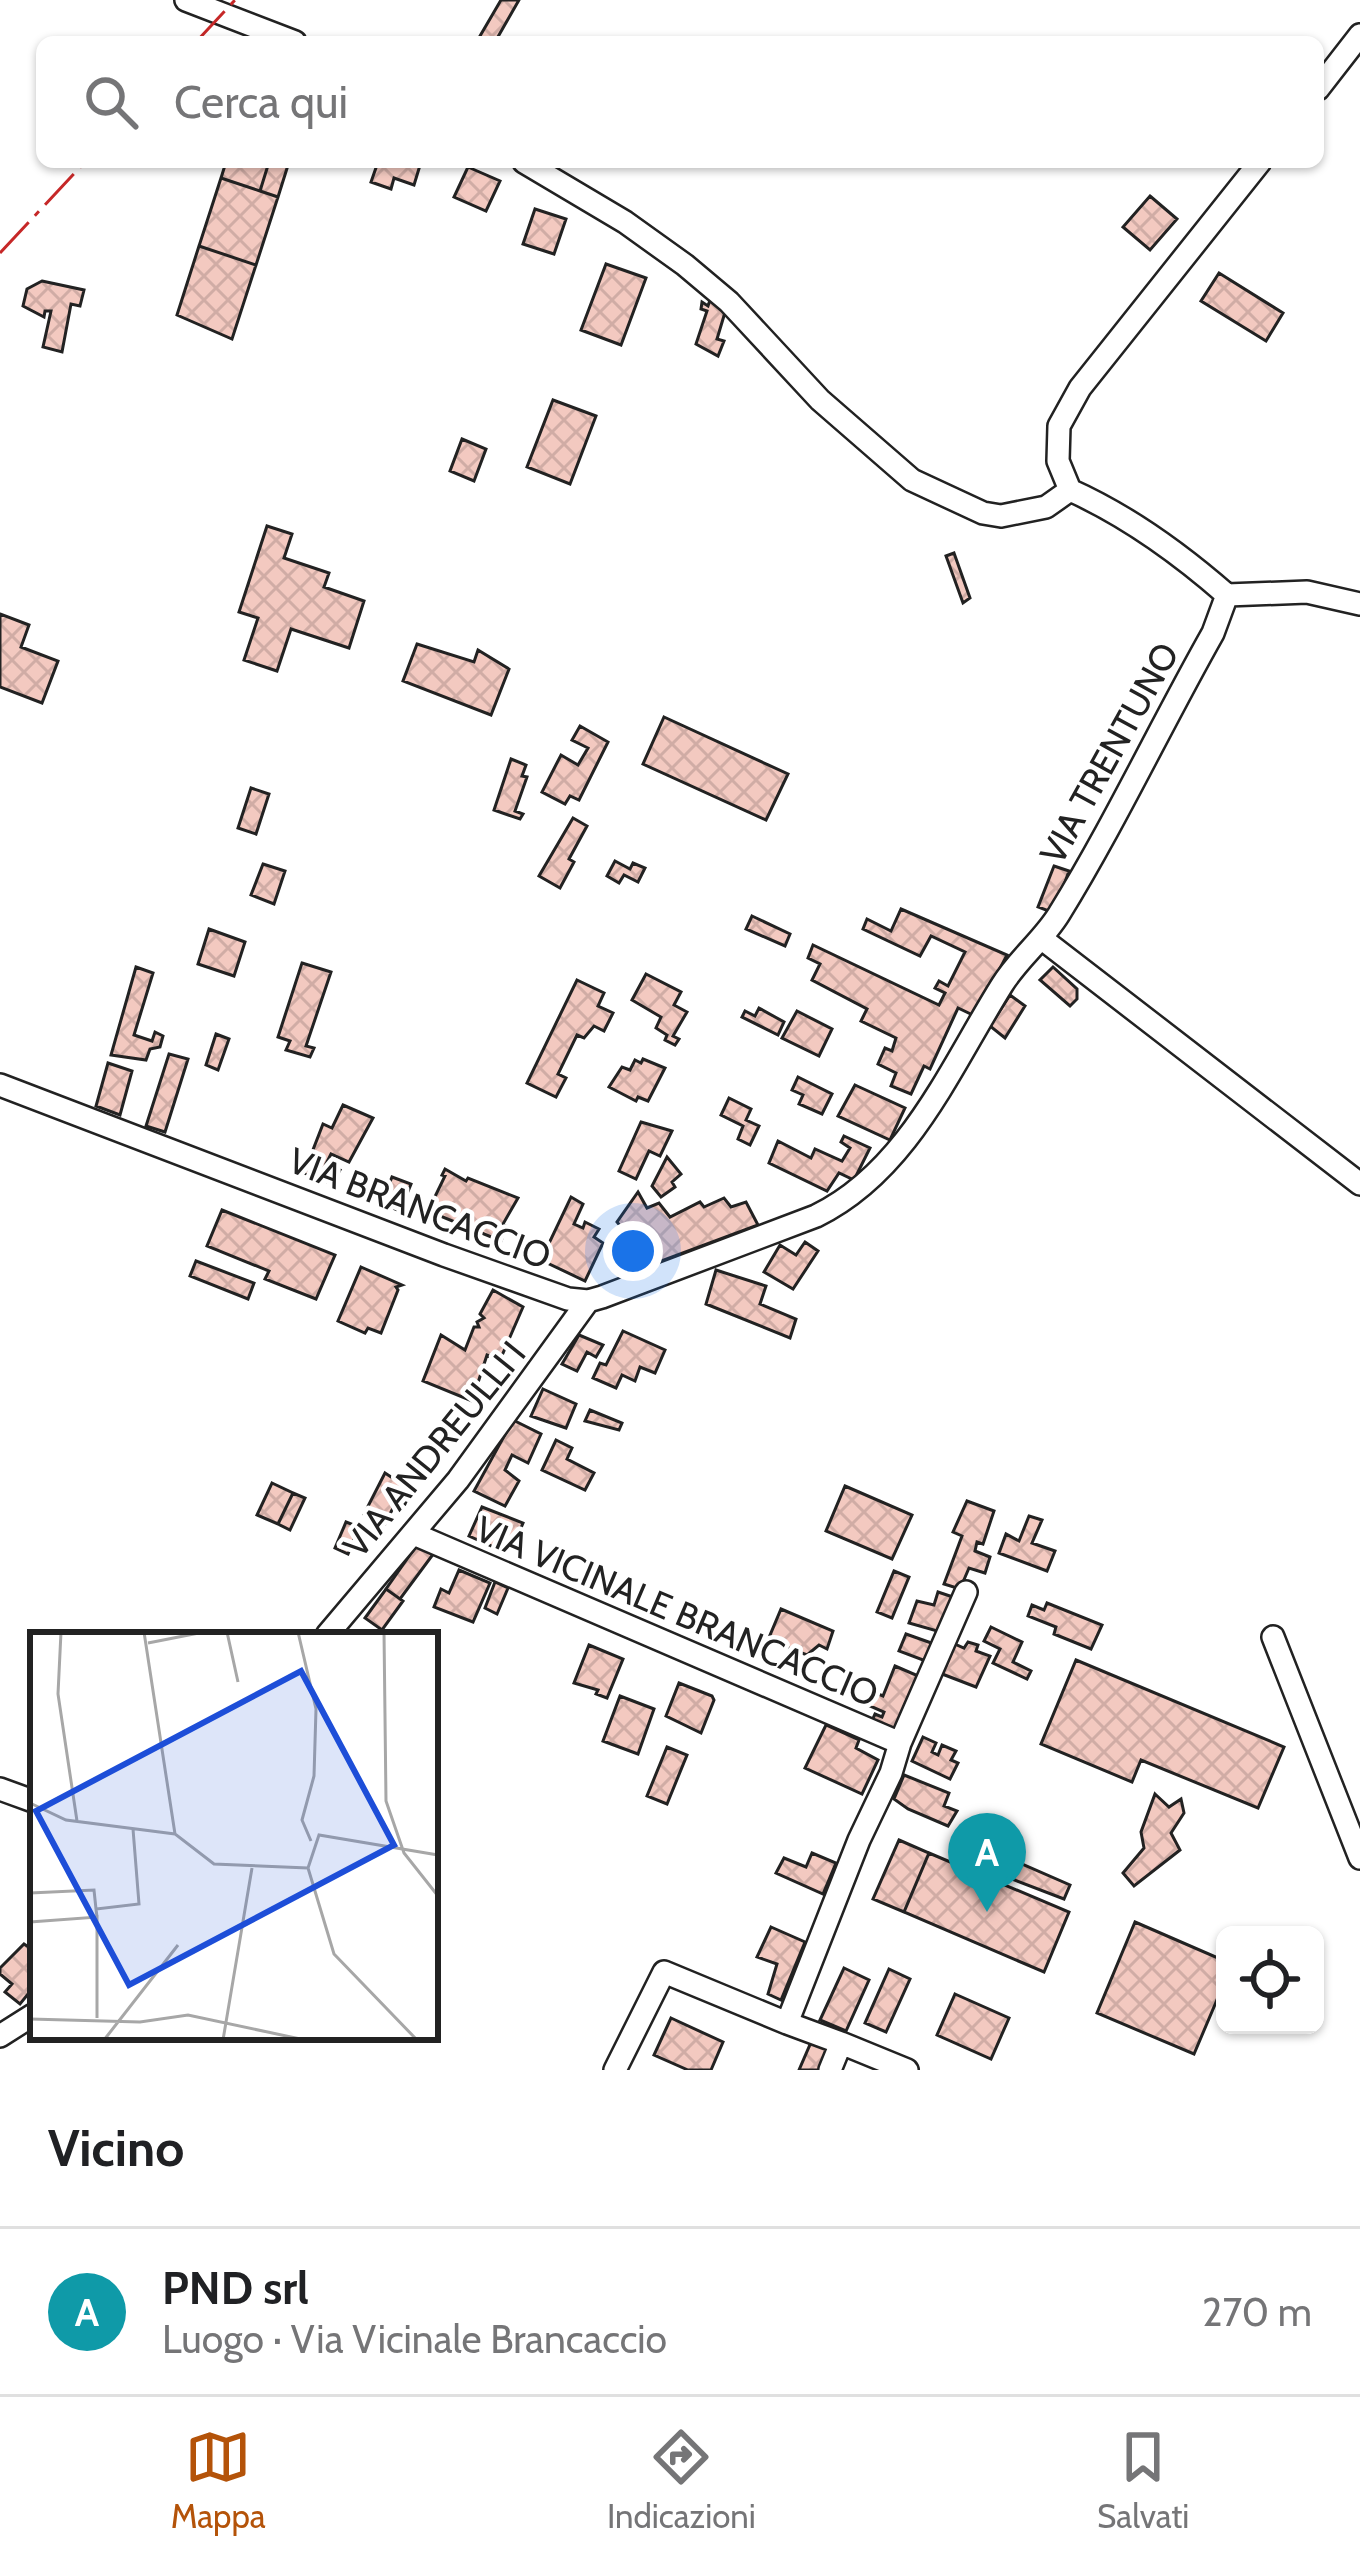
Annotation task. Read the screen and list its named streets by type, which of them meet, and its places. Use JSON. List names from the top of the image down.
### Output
{
  "streets": {
    "street": [
      "VIA TRENTUNO",
      "VIA BRANCACCIO",
      "VIA ANDREULLI I",
      "VIA VICINALE BRANCACCIO"
    ]
  },
  "crossings": [
    ["VIA TRENTUNO", "VIA BRANCACCIO"],
    ["VIA BRANCACCIO", "VIA ANDREULLI I"],
    ["VIA ANDREULLI I", "VIA VICINALE BRANCACCIO"]
  ],
  "page": {
    "search": "Cerca qui",
    "pins": "A",
    "heading": "Vicino",
    "list": [
      {
        "mark": "A",
        "name": "PND srl",
        "note": "Luogo · Via Vicinale Brancaccio",
        "value": "270 m"
      }
    ],
    "nav": ["Mappa", "Indicazioni", "Salvati"]
  }
}
